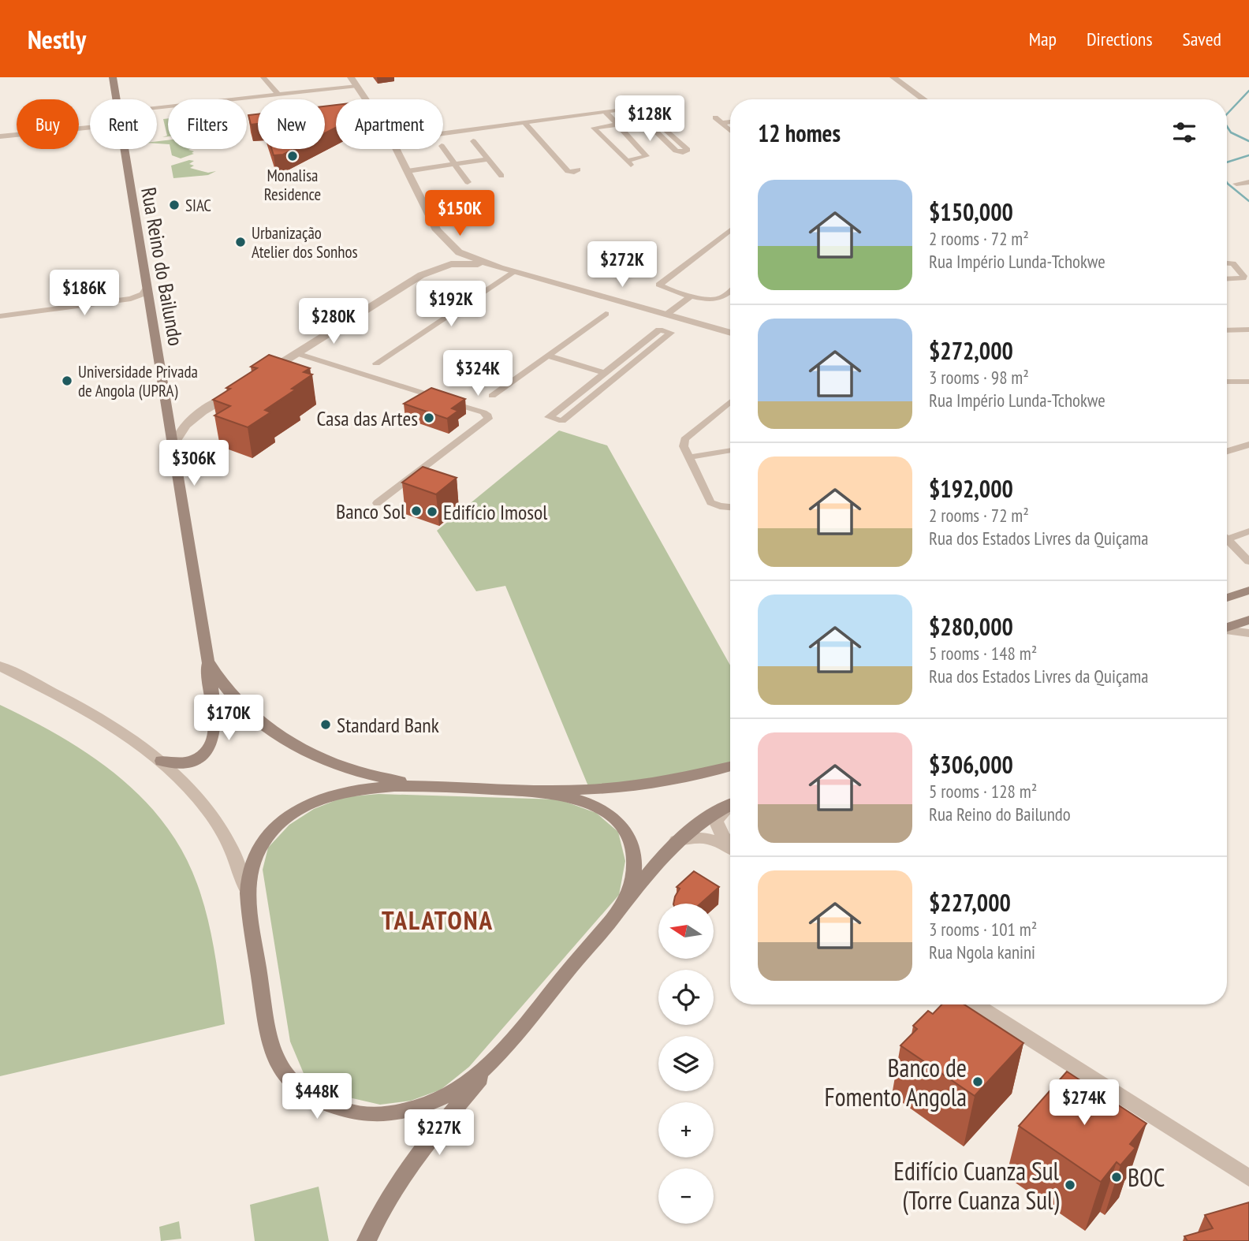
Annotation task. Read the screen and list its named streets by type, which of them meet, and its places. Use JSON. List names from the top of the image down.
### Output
{
  "streets": {
    "main road": ["Rua Reino do Bailundo"]
  },
  "districts": ["TALATONA"],
  "places": [
    "Monalisa Residence",
    "SIAC",
    "Urbanização Atelier dos Sonhos",
    "Universidade Privada de Angola (UPRA)",
    "Casa das Artes",
    "Banco Sol",
    "Edifício Imosol",
    "Standard Bank",
    "Banco de Fomento Angola",
    "BOC",
    "Edifício Cuanza Sul (Torre Cuanza Sul)"
  ],
  "north": "left",
  "page": {
    "header": "Nestly",
    "nav": ["Map", "Directions", "Saved"],
    "price": [
      "$128K",
      "$150K",
      "$272K",
      "$186K",
      "$192K",
      "$280K",
      "$324K",
      "$306K",
      "$170K",
      "$448K",
      "$274K",
      "$227K"
    ],
    "chip": [
      "Buy",
      "Rent",
      "Filters",
      "New",
      "Apartment"
    ],
    "heading": "12 homes",
    "list": [
      {
        "name": "$150,000",
        "note": "2 rooms · 72 m² · Rua Império Lunda-Tchokwe"
      },
      {
        "name": "$272,000",
        "note": "3 rooms · 98 m² · Rua Império Lunda-Tchokwe"
      },
      {
        "name": "$192,000",
        "note": "2 rooms · 72 m² · Rua dos Estados Livres da Quiçama"
      },
      {
        "name": "$280,000",
        "note": "5 rooms · 148 m² · Rua dos Estados Livres da Quiçama"
      },
      {
        "name": "$306,000",
        "note": "5 rooms · 128 m² · Rua Reino do Bailundo"
      },
      {
        "name": "$227,000",
        "note": "3 rooms · 101 m² · Rua Ngola kanini"
      }
    ],
    "map_buttons": ["+", "−"]
  }
}
